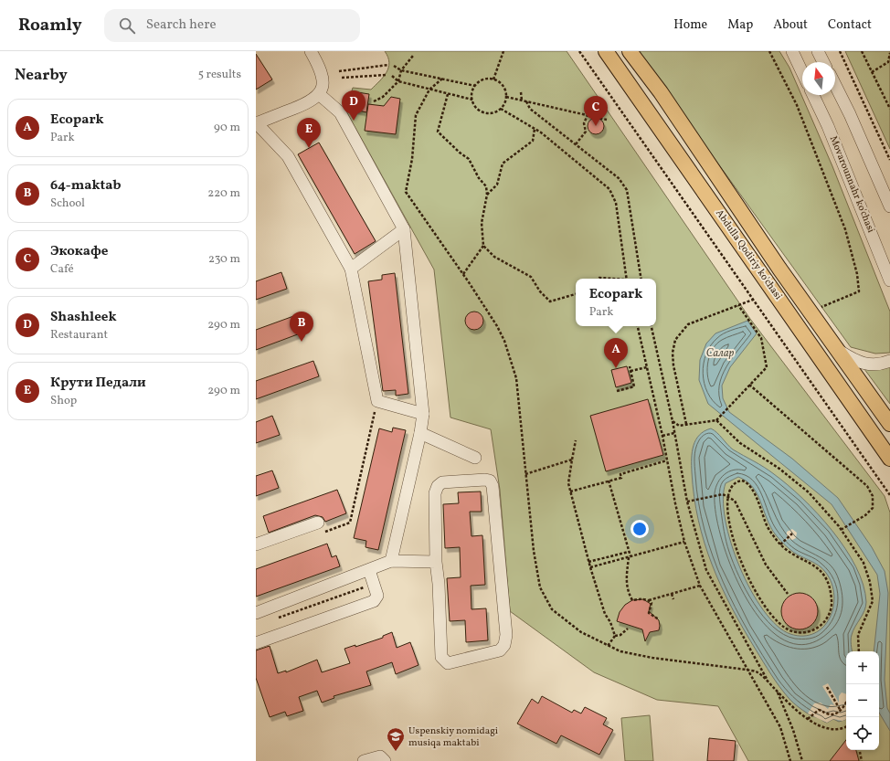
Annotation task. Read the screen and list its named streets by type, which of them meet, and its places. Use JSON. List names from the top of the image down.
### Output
{
  "streets": {
    "main road": ["Abdulla Qodiriy ko'chasi"],
    "street": ["Movarounnahr ko'chasi"]
  },
  "water": ["Салар"],
  "places": {
    "school or university": ["Uspenskiy nomidagi musiqa maktabi"]
  },
  "north": "top",
  "page": {
    "header": "Roamly",
    "search": "Search here",
    "nav": [
      "Home",
      "Map",
      "About",
      "Contact"
    ],
    "heading": ["Nearby", "5 results"],
    "pins": [
      "D",
      "C",
      "E",
      "B",
      "A"
    ],
    "list": [
      {
        "mark": "A",
        "name": "Ecopark",
        "note": "Park",
        "value": "90 m"
      },
      {
        "mark": "B",
        "name": "64-maktab",
        "note": "School",
        "value": "220 m"
      },
      {
        "mark": "C",
        "name": "Экокафе",
        "note": "Café",
        "value": "230 m"
      },
      {
        "mark": "D",
        "name": "Shashleek",
        "note": "Restaurant",
        "value": "290 m"
      },
      {
        "mark": "E",
        "name": "Крути Педали",
        "note": "Shop",
        "value": "290 m"
      }
    ],
    "popup": ["Ecopark", "Park"],
    "map_buttons": ["+", "−"]
  }
}
